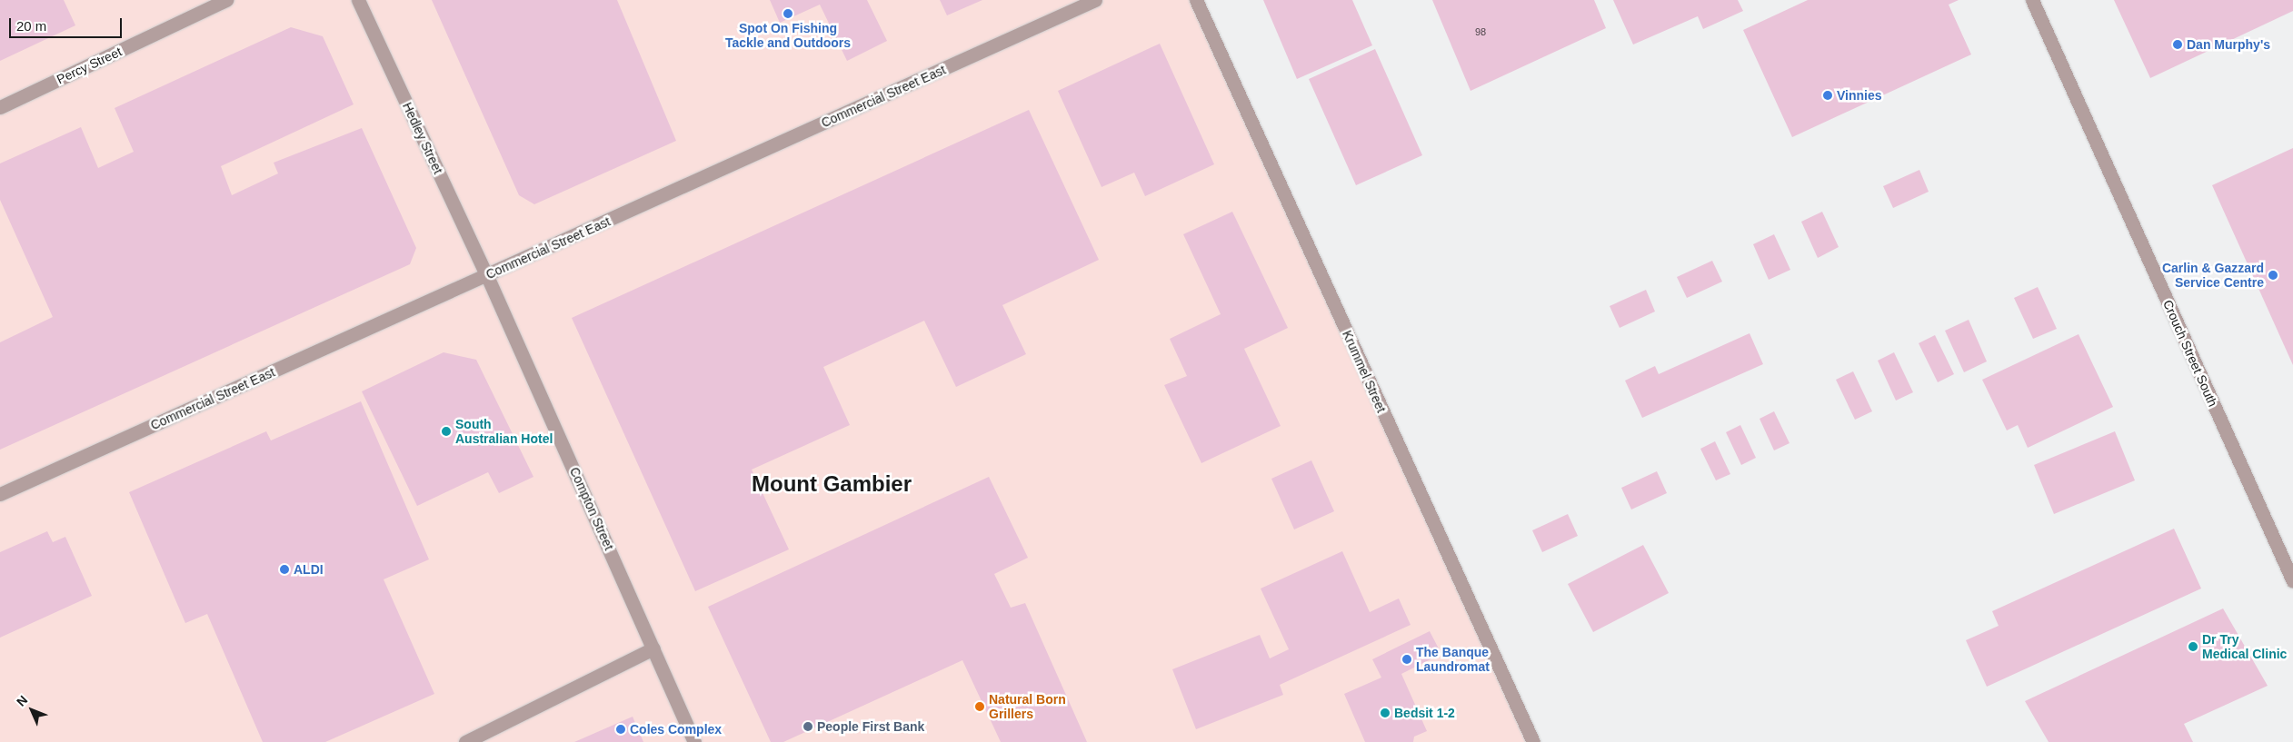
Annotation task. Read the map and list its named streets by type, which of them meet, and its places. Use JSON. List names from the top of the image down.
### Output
{
  "streets": {
    "street": [
      "Percy Street",
      "Commercial Street East",
      "Hedley Street",
      "Crouch Street South",
      "Krummel Street",
      "Compton Street"
    ]
  },
  "crossings": [
    ["Commercial Street East", "Hedley Street"],
    ["Commercial Street East", "Compton Street"],
    ["Hedley Street", "Compton Street"]
  ],
  "districts": ["Mount Gambier"],
  "places": [
    "Spot On Fishing Tackle and Outdoors",
    "Dan Murphy's",
    "Vinnies",
    "Carlin & Gazzard Service Centre",
    "South Australian Hotel",
    "ALDI",
    "Dr Try Medical Clinic",
    "The Banque Laundromat",
    "Natural Born Grillers",
    "Bedsit 1-2",
    "People First Bank",
    "Coles Complex"
  ],
  "house_numbers": ["98"],
  "scale_bar": "20 m",
  "north": "top left"
}
